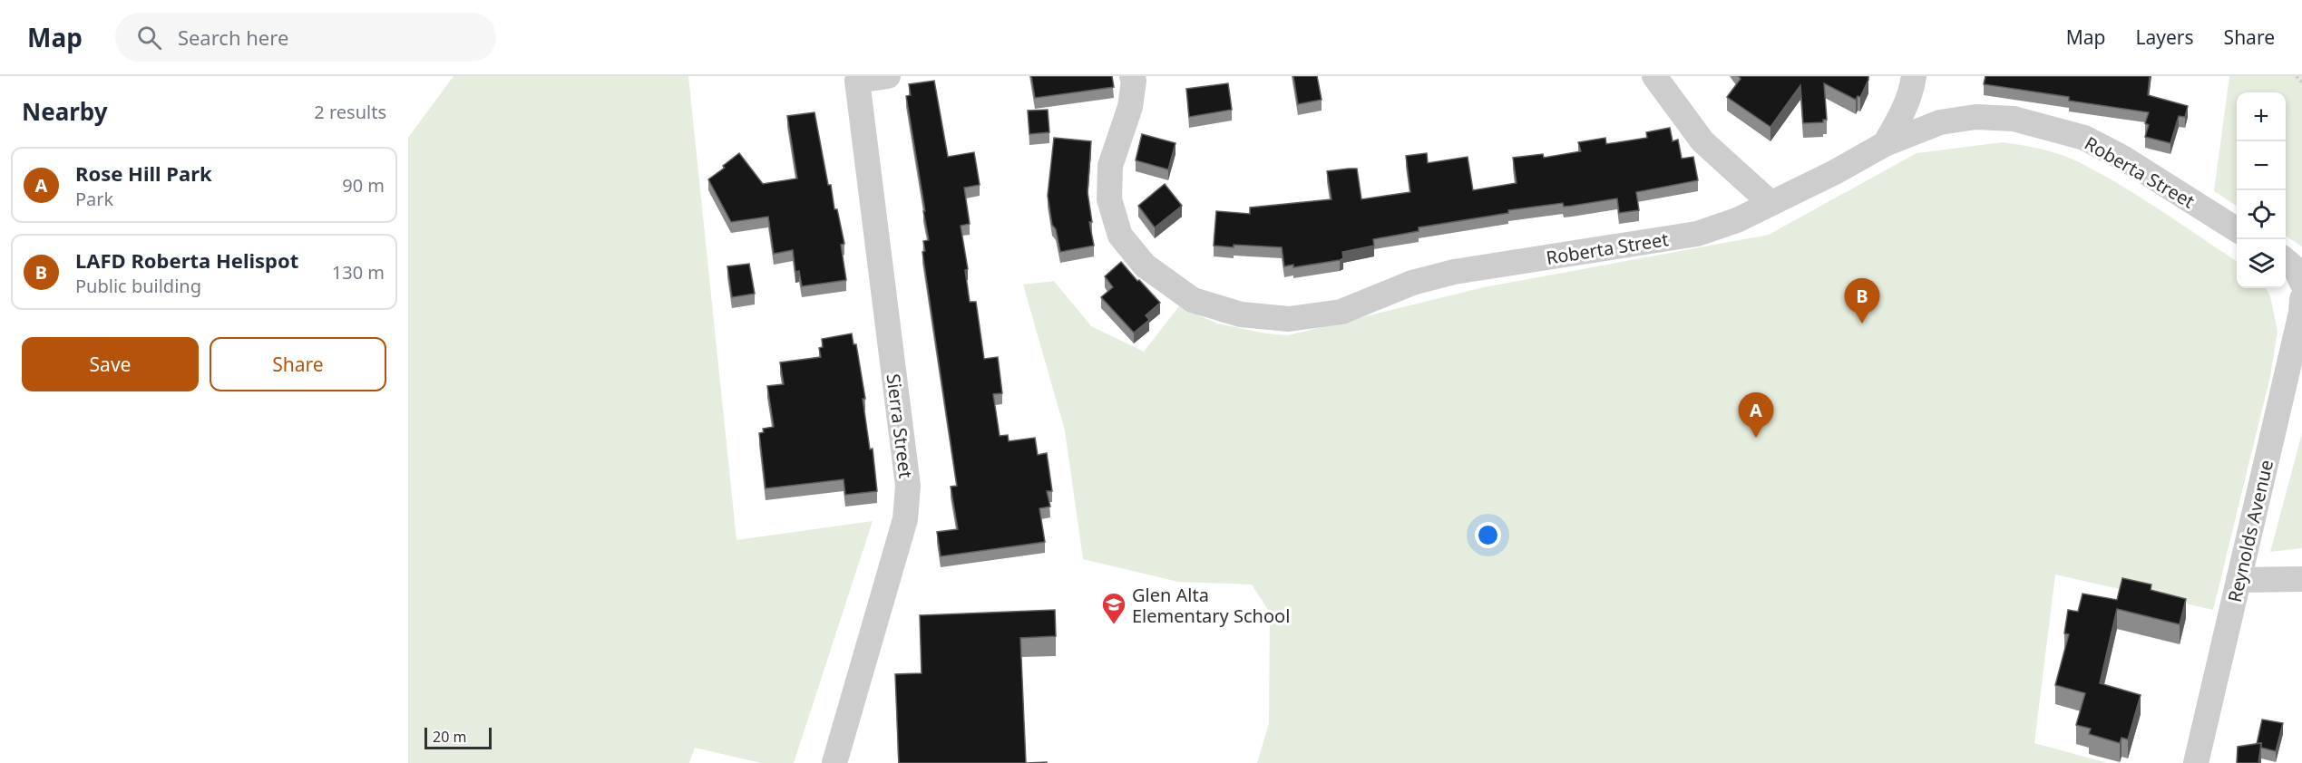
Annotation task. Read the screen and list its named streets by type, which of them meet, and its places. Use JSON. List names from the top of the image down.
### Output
{
  "streets": {
    "street": ["Roberta Street", "Sierra Street", "Reynolds Avenue"]
  },
  "places": {
    "school or university": ["Glen Alta Elementary School"]
  },
  "scale_bar": "20 m",
  "page": {
    "header": "Map",
    "search": "Search here",
    "nav": ["Map", "Layers", "Share"],
    "heading": ["Nearby", "2 results"],
    "map_buttons": ["+", "−"],
    "list": [
      {
        "mark": "A",
        "name": "Rose Hill Park",
        "note": "Park",
        "value": "90 m"
      },
      {
        "mark": "B",
        "name": "LAFD Roberta Helispot",
        "note": "Public building",
        "value": "130 m"
      }
    ],
    "pins": ["B", "A"],
    "buttons": ["Save", "Share"],
    "scale": "20 m"
  }
}
